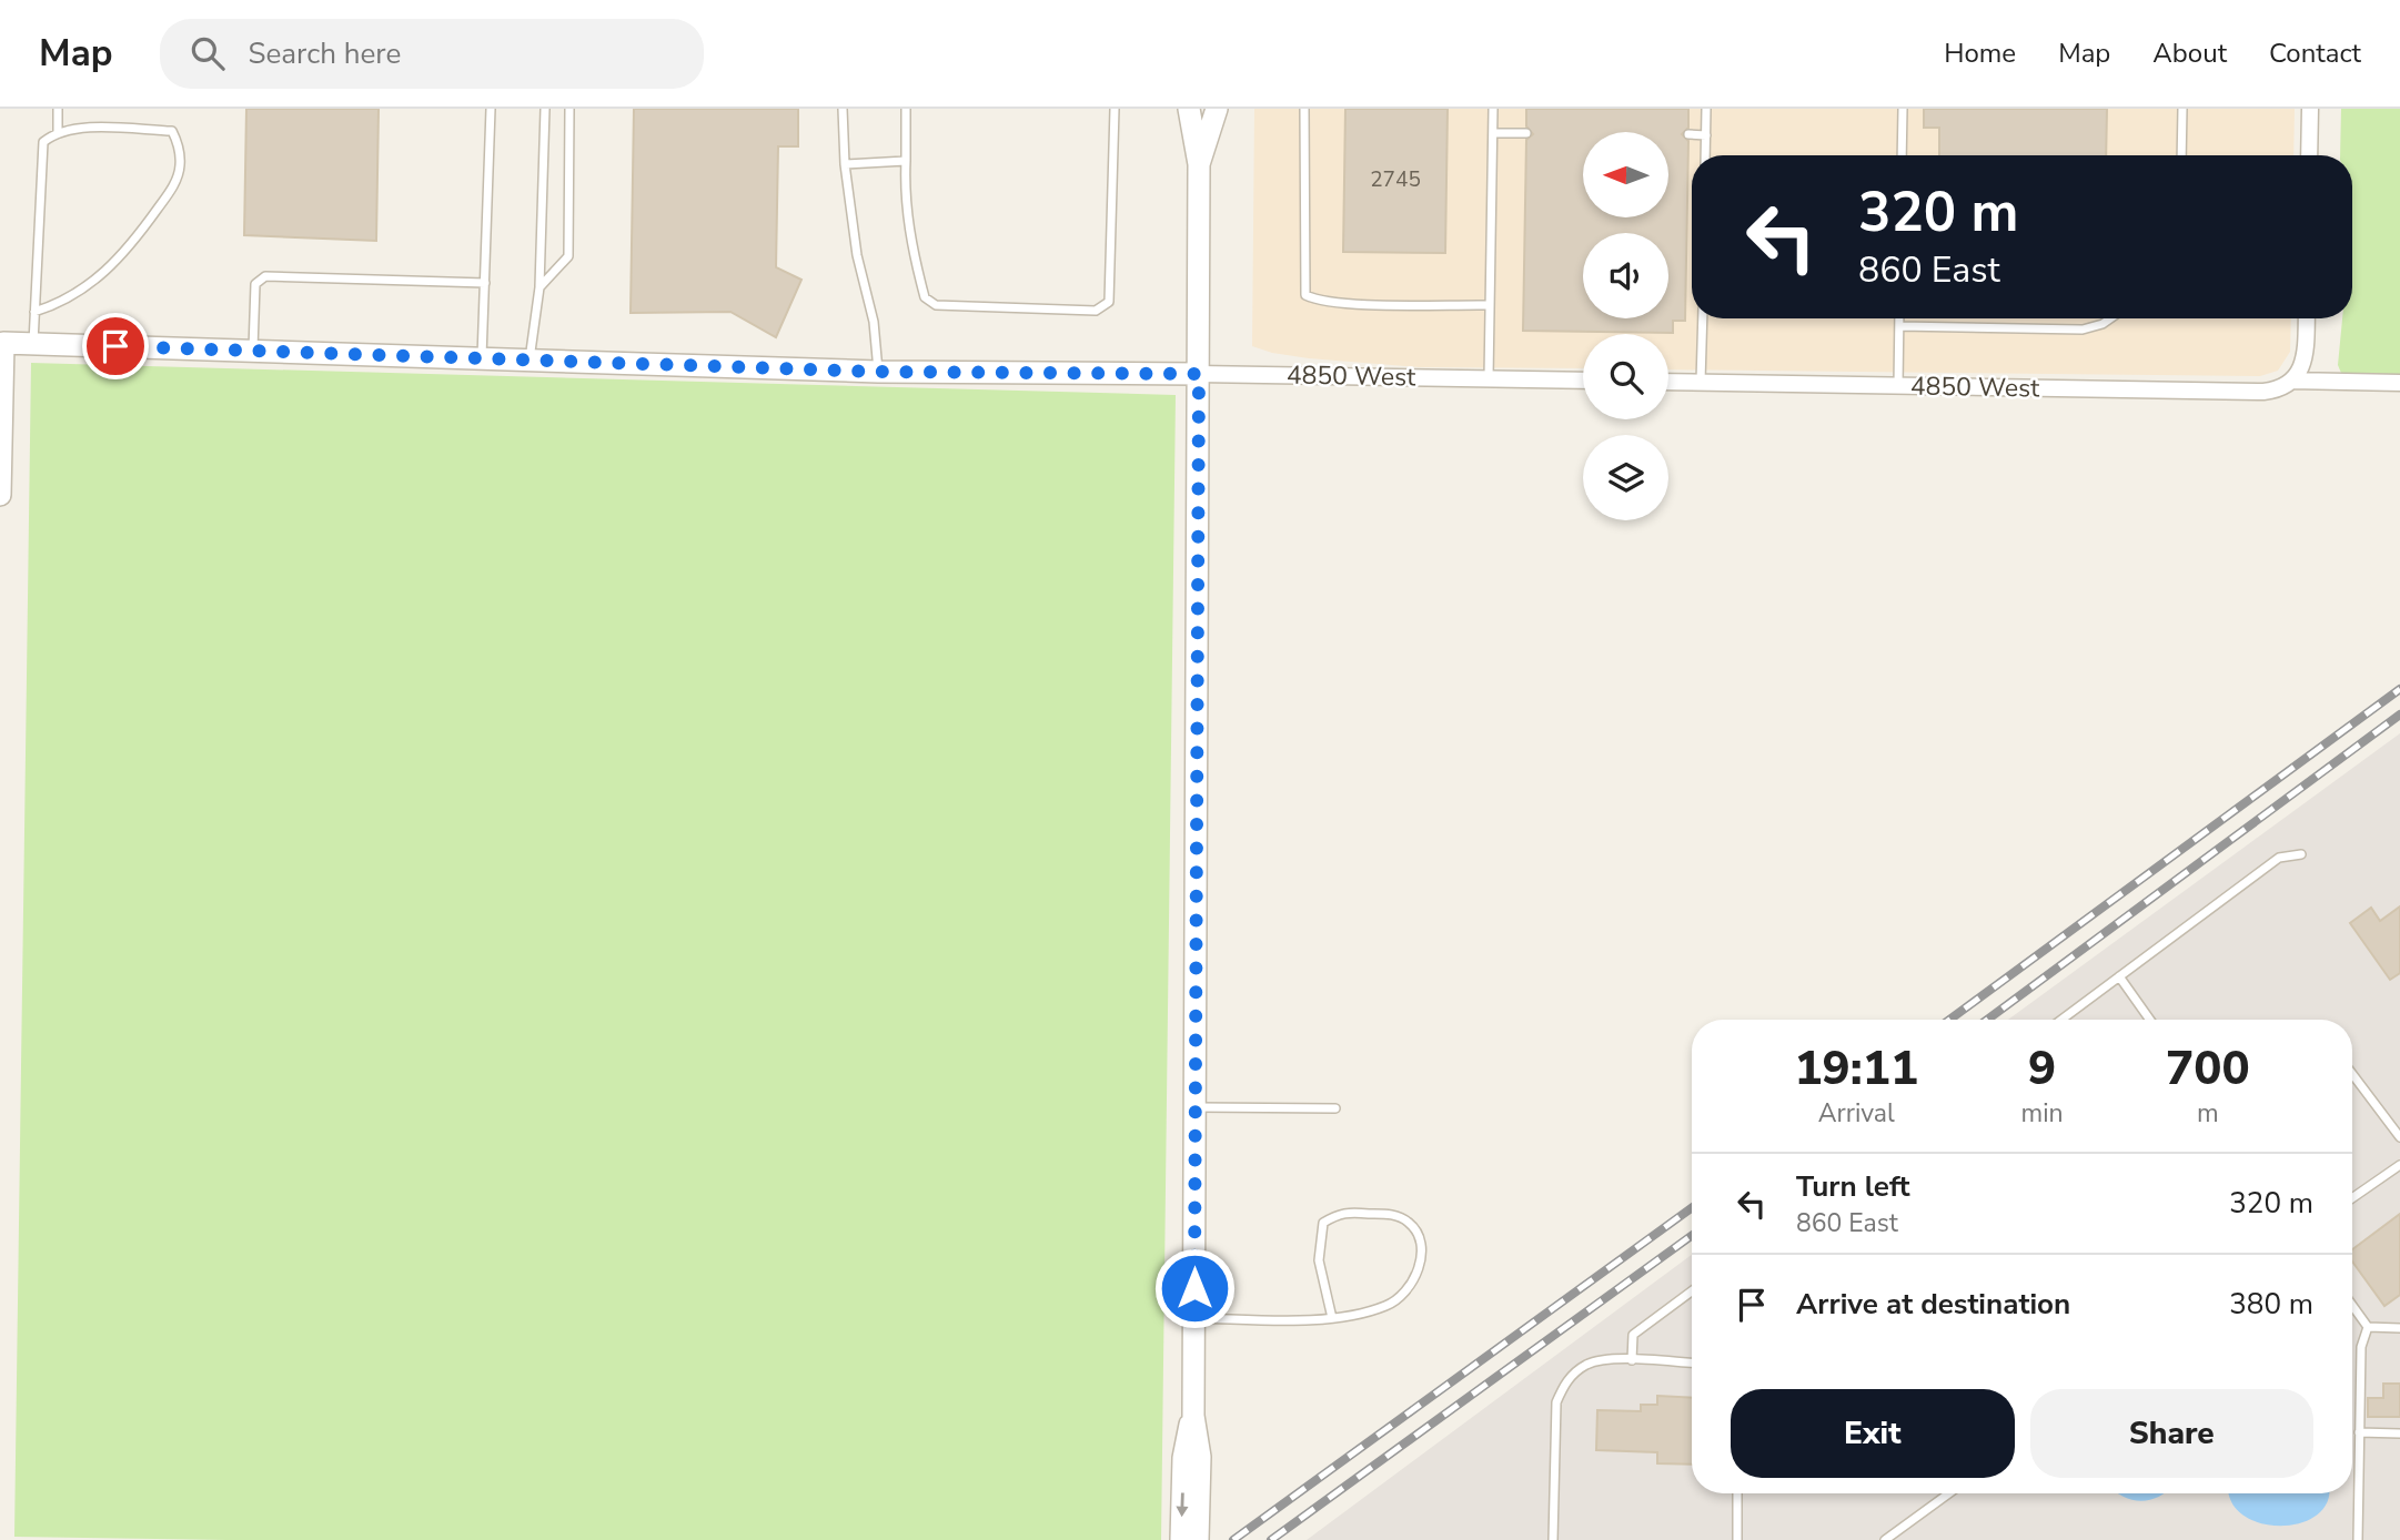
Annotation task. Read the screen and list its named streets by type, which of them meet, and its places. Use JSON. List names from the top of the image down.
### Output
{
  "streets": {
    "street": ["4850 West"]
  },
  "house_numbers": ["2745"],
  "north": "left",
  "page": {
    "header": "Map",
    "search": "Search here",
    "nav": [
      "Home",
      "Map",
      "About",
      "Contact"
    ],
    "turn": ["320 m", "860 East"],
    "eta": [
      "19:11",
      "Arrival",
      "9",
      "min",
      "700",
      "m"
    ],
    "list": [
      {
        "name": "Turn left",
        "note": "860 East",
        "value": "320 m"
      },
      {
        "name": "Arrive at destination",
        "value": "380 m"
      }
    ],
    "buttons": ["Exit", "Share"]
  }
}
